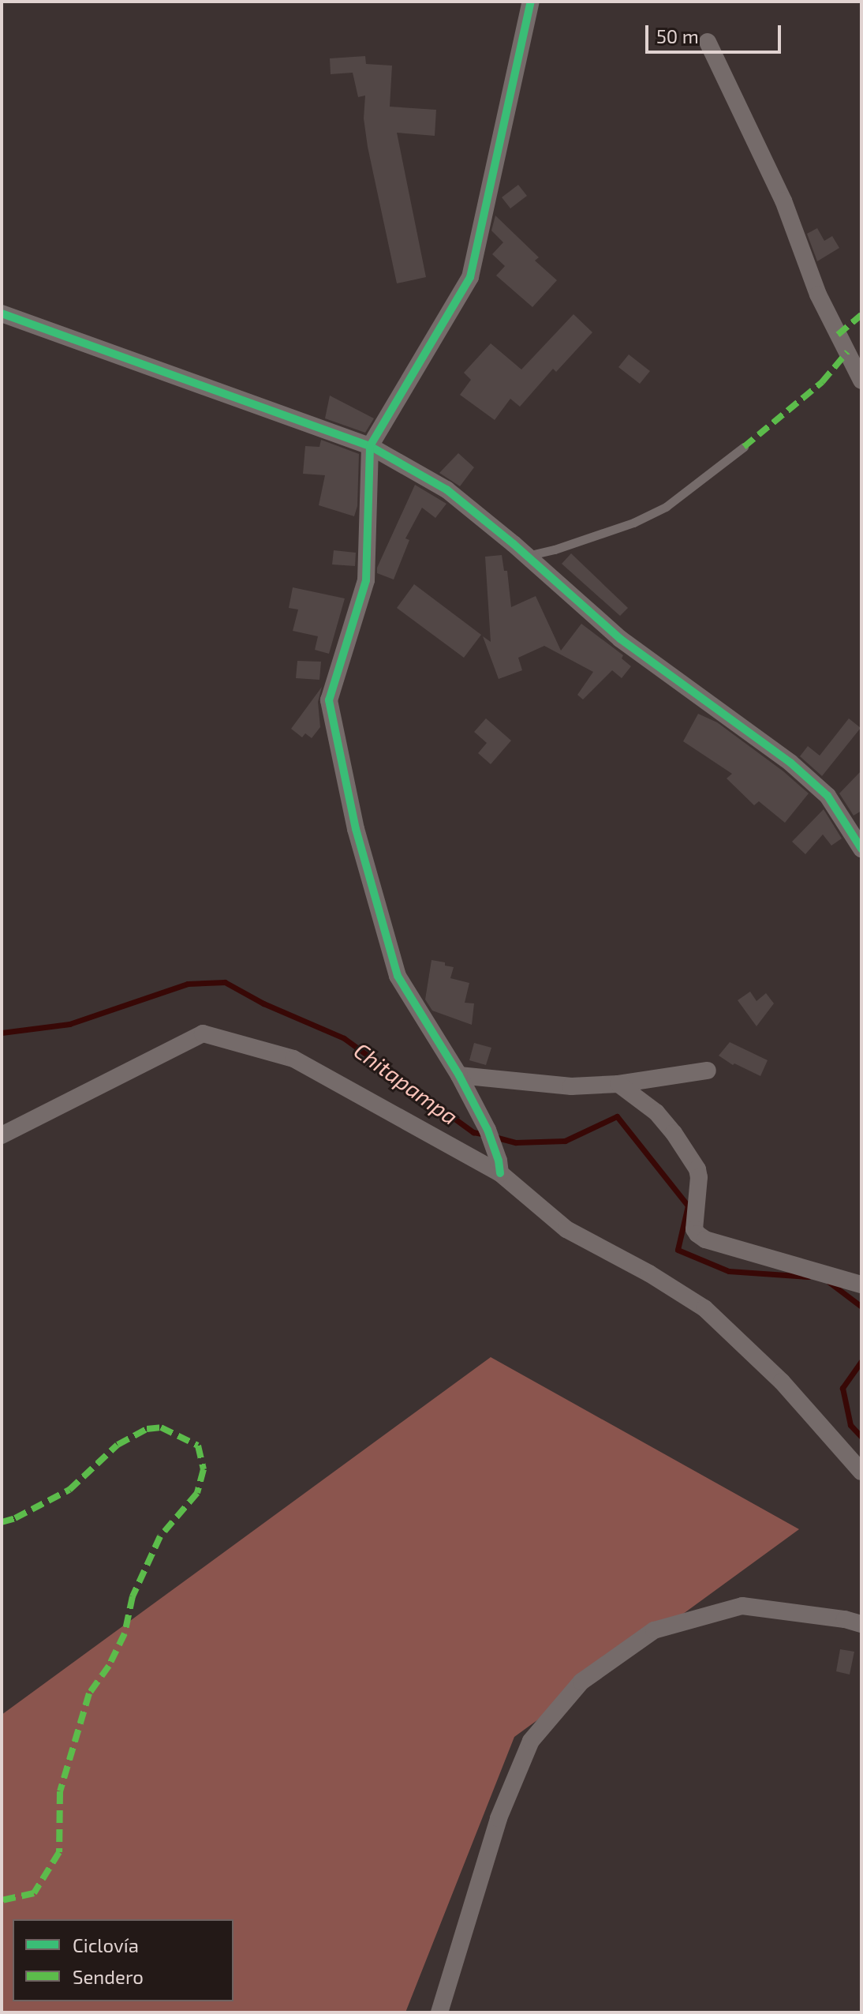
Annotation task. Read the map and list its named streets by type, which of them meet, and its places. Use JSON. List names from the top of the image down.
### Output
{
  "water": ["Chitapampa"],
  "legend": ["Ciclovía", "Sendero"],
  "scale_bar": "50 m"
}
